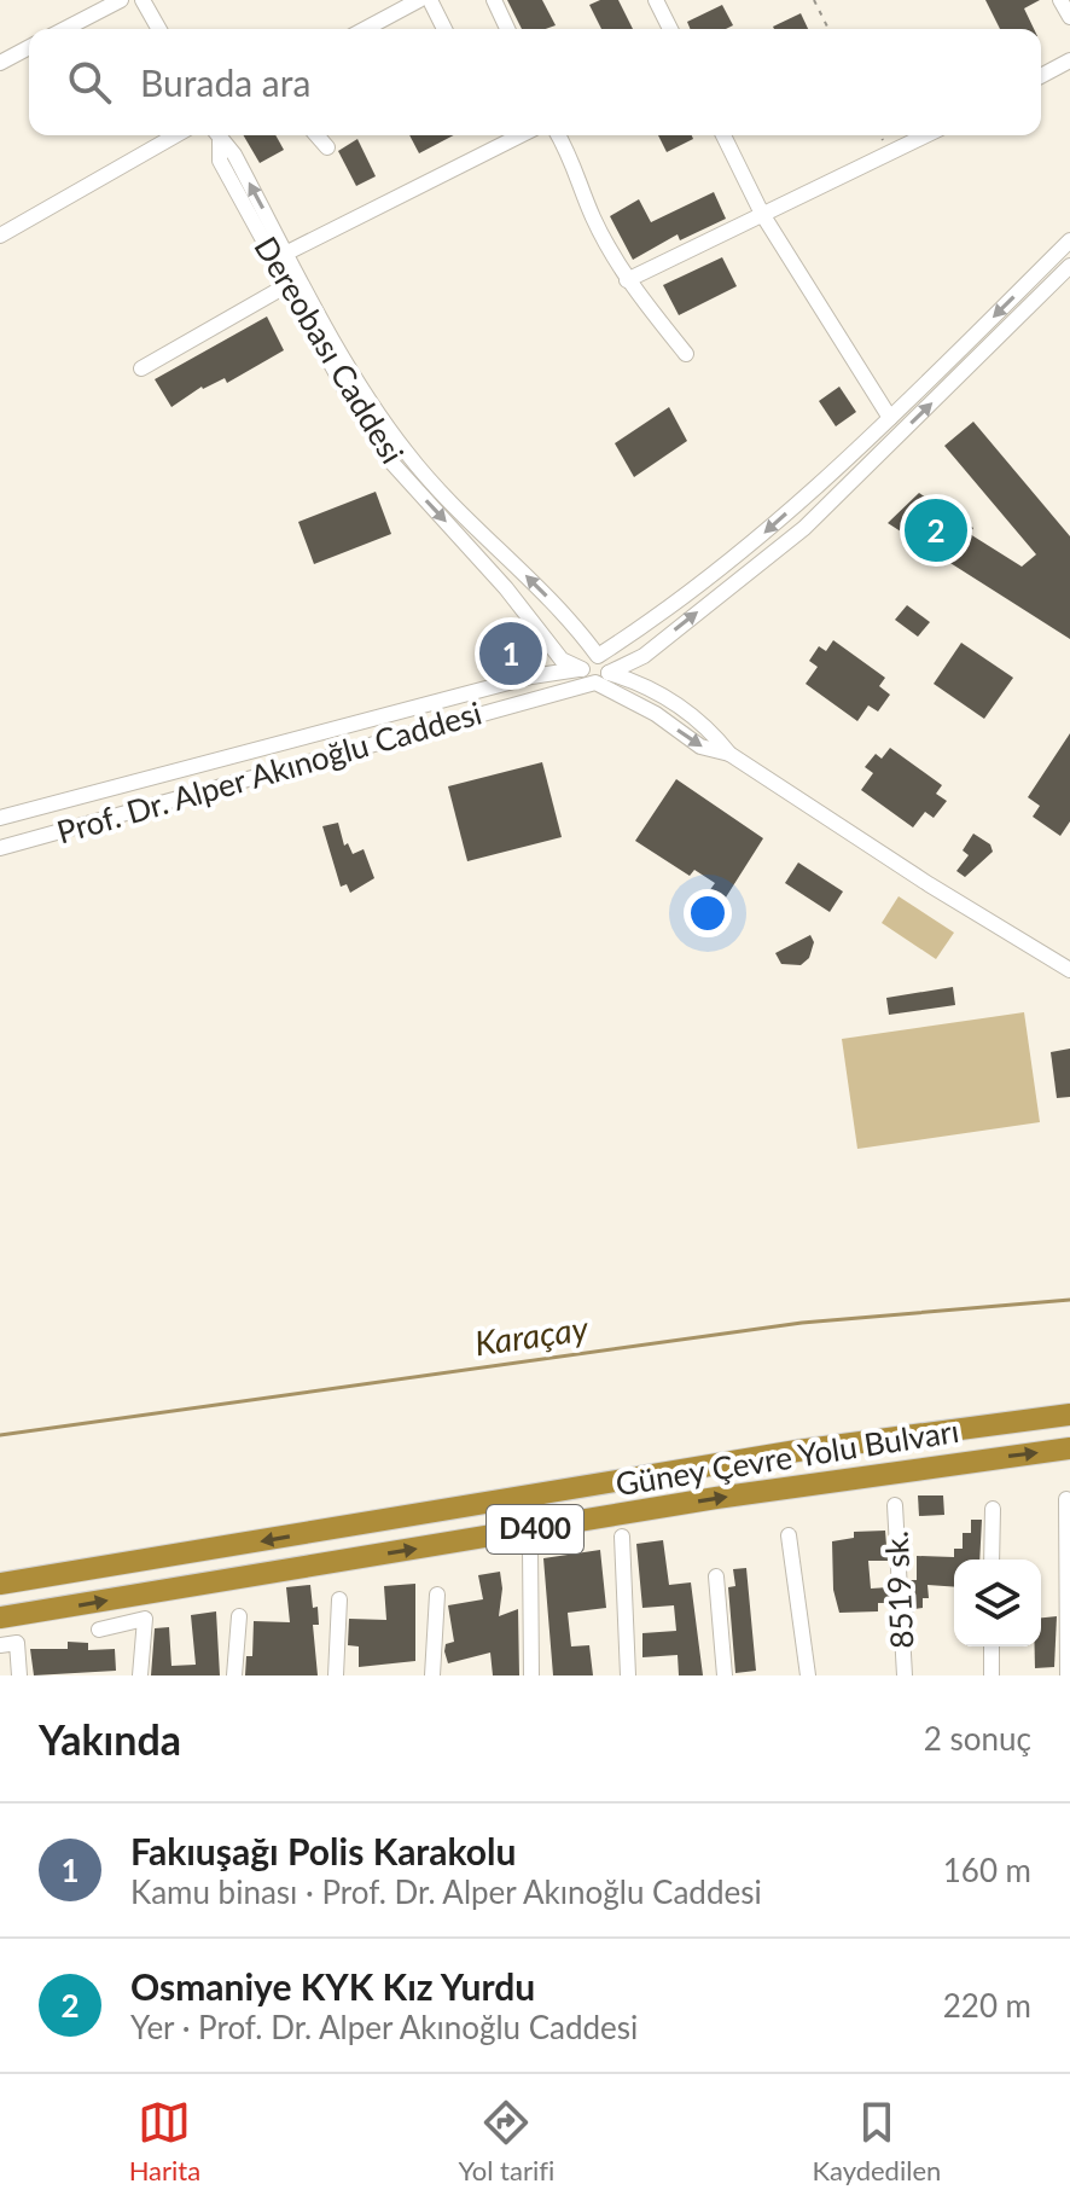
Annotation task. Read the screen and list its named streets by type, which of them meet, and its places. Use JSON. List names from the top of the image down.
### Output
{
  "streets": {
    "highway": ["Güney Çevre Yolu Bulvarı", "D400"],
    "street": ["Dereobası Caddesi", "Prof. Dr. Alper Akınoğlu Caddesi", "8519 sk."]
  },
  "crossings": [
    ["Dereobası Caddesi", "Prof. Dr. Alper Akınoğlu Caddesi"]
  ],
  "water": ["Karaçay"],
  "page": {
    "search": "Burada ara",
    "pins": ["2", "1"],
    "heading": ["Yakında", "2 sonuç"],
    "list": [
      {
        "mark": "1",
        "name": "Fakıuşağı Polis Karakolu",
        "note": "Kamu binası · Prof. Dr. Alper Akınoğlu Caddesi",
        "value": "160 m"
      },
      {
        "mark": "2",
        "name": "Osmaniye KYK Kız Yurdu",
        "note": "Yer · Prof. Dr. Alper Akınoğlu Caddesi",
        "value": "220 m"
      }
    ],
    "nav": ["Harita", "Yol tarifi", "Kaydedilen"]
  }
}
